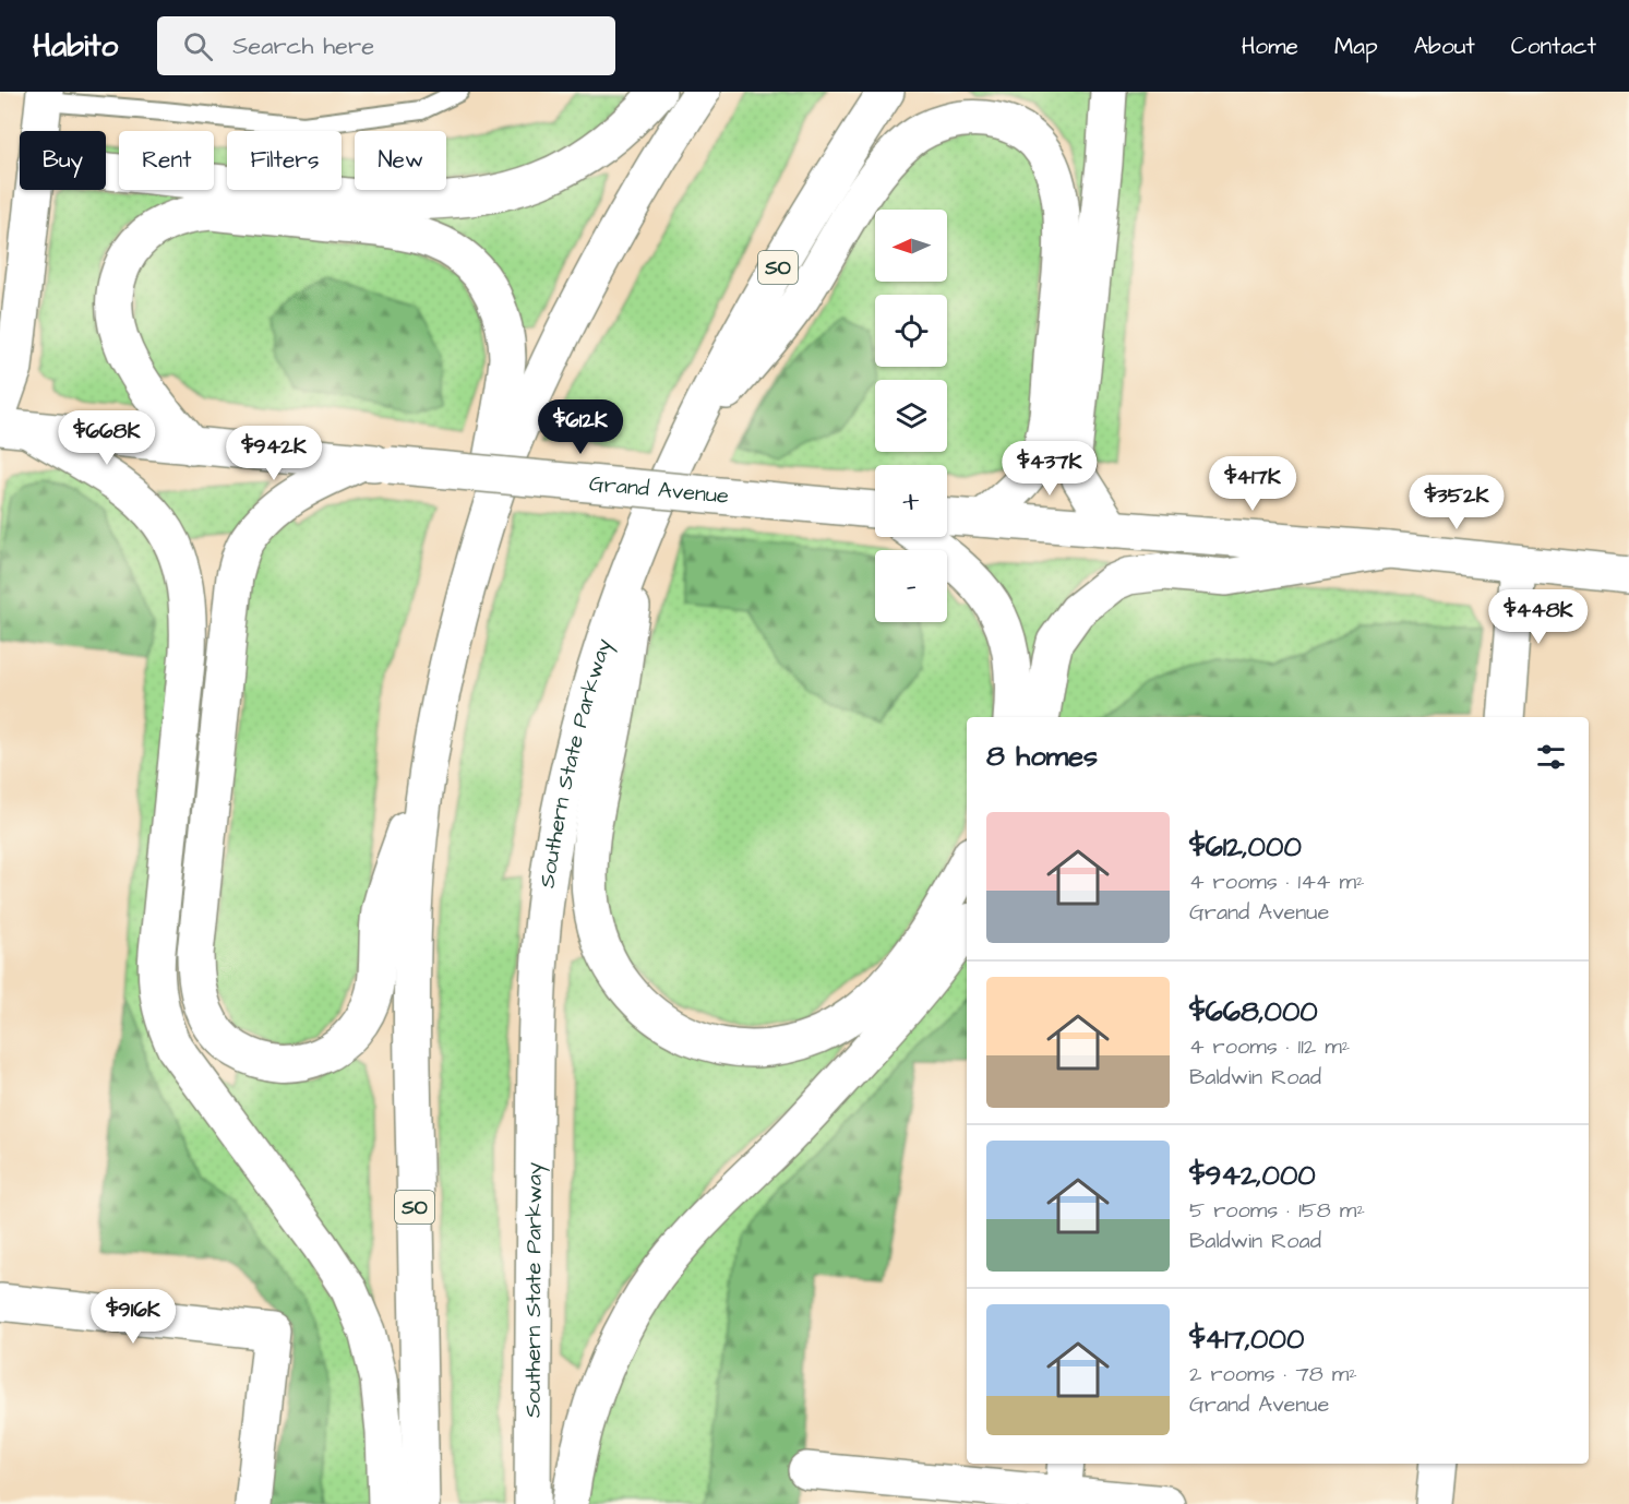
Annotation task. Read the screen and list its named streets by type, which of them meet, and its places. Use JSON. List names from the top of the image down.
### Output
{
  "streets": {
    "main road": ["SO", "Grand Avenue", "Southern State Parkway"]
  },
  "north": "left",
  "page": {
    "header": "Habito",
    "search": "Search here",
    "nav": [
      "Home",
      "Map",
      "About",
      "Contact"
    ],
    "chip": [
      "Buy",
      "Rent",
      "Filters",
      "New"
    ],
    "map_buttons": ["+", "−"],
    "price": [
      "$612K",
      "$668K",
      "$942K",
      "$437K",
      "$417K",
      "$352K",
      "$448K",
      "$916K"
    ],
    "heading": "8 homes",
    "list": [
      {
        "name": "$612,000",
        "note": "4 rooms · 144 m² · Grand Avenue"
      },
      {
        "name": "$668,000",
        "note": "4 rooms · 112 m² · Baldwin Road"
      },
      {
        "name": "$942,000",
        "note": "5 rooms · 158 m² · Baldwin Road"
      },
      {
        "name": "$417,000",
        "note": "2 rooms · 78 m² · Grand Avenue"
      }
    ]
  }
}
